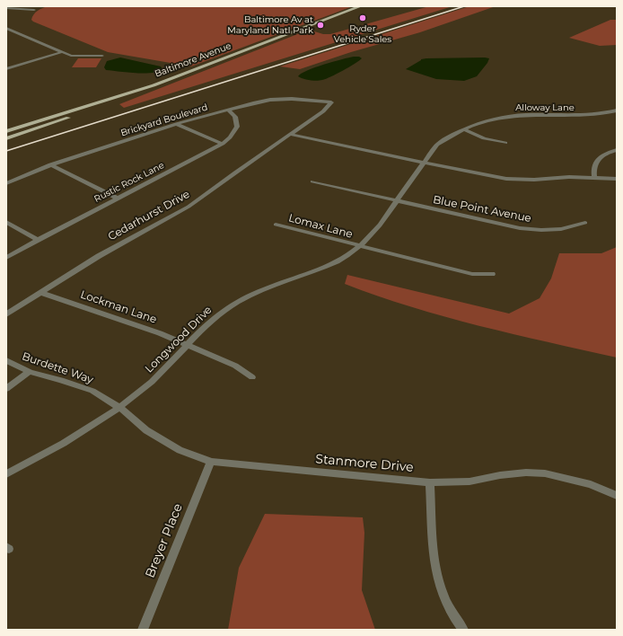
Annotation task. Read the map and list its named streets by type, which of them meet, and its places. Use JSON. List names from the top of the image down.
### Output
{
  "streets": {
    "main road": ["Baltimore Avenue"],
    "street": [
      "Alloway Lane",
      "Brickyard Boulevard",
      "Rustic Rock Lane",
      "Blue Point Avenue",
      "Cedarhurst Drive",
      "Lomax Lane",
      "Lockman Lane",
      "Longwood Drive",
      "Burdette Way",
      "Stanmore Drive",
      "Breyer Place"
    ]
  },
  "crossings": [
    ["Alloway Lane", "Longwood Drive"],
    ["Brickyard Boulevard", "Rustic Rock Lane"],
    ["Brickyard Boulevard", "Cedarhurst Drive"],
    ["Blue Point Avenue", "Longwood Drive"],
    ["Cedarhurst Drive", "Lockman Lane"],
    ["Lomax Lane", "Longwood Drive"],
    ["Lockman Lane", "Longwood Drive"],
    ["Longwood Drive", "Burdette Way"],
    ["Longwood Drive", "Stanmore Drive"],
    ["Burdette Way", "Stanmore Drive"],
    ["Stanmore Drive", "Breyer Place"]
  ],
  "places": ["Ryder Vehicle Sales", "Baltimore Av at Maryland Natl Park"]
}
